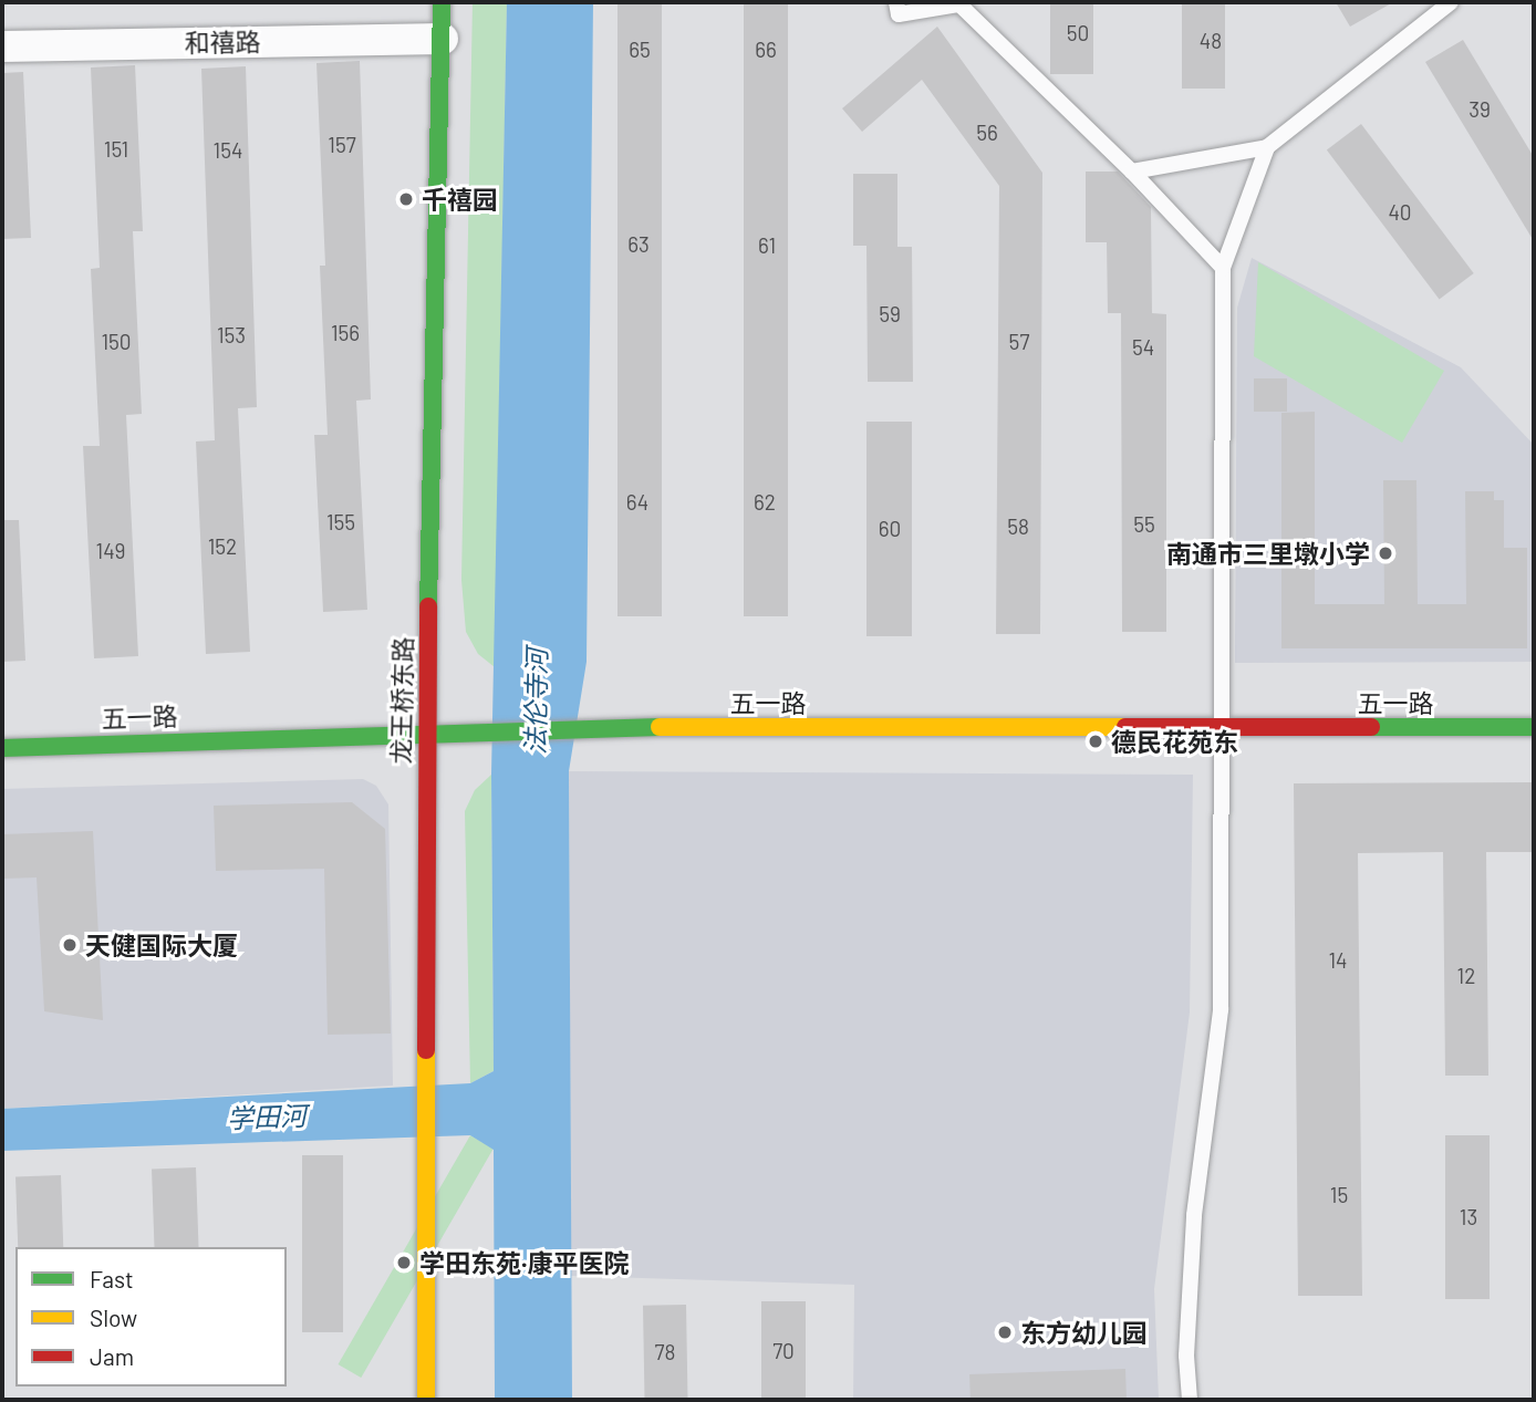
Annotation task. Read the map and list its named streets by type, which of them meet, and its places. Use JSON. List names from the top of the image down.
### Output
{
  "streets": {
    "main road": ["龙王桥东路", "五一路"],
    "street": ["和禧路"]
  },
  "crossings": [
    ["和禧路", "龙王桥东路"],
    ["龙王桥东路", "五一路"]
  ],
  "water": ["法伦寺河", "学田河"],
  "places": [
    "千禧园",
    "南通市三里墩小学",
    "德民花苑东",
    "天健国际大厦",
    "学田东苑·康平医院",
    "东方幼儿园"
  ],
  "house_numbers": [
    "50",
    "48",
    "65",
    "66",
    "39",
    "56",
    "157",
    "151",
    "154",
    "40",
    "63",
    "61",
    "59",
    "156",
    "153",
    "150",
    "57",
    "54",
    "64",
    "62",
    "155",
    "55",
    "58",
    "60",
    "152",
    "149",
    "14",
    "12",
    "15",
    "13",
    "70",
    "78"
  ],
  "legend": ["Fast", "Slow", "Jam"]
}
